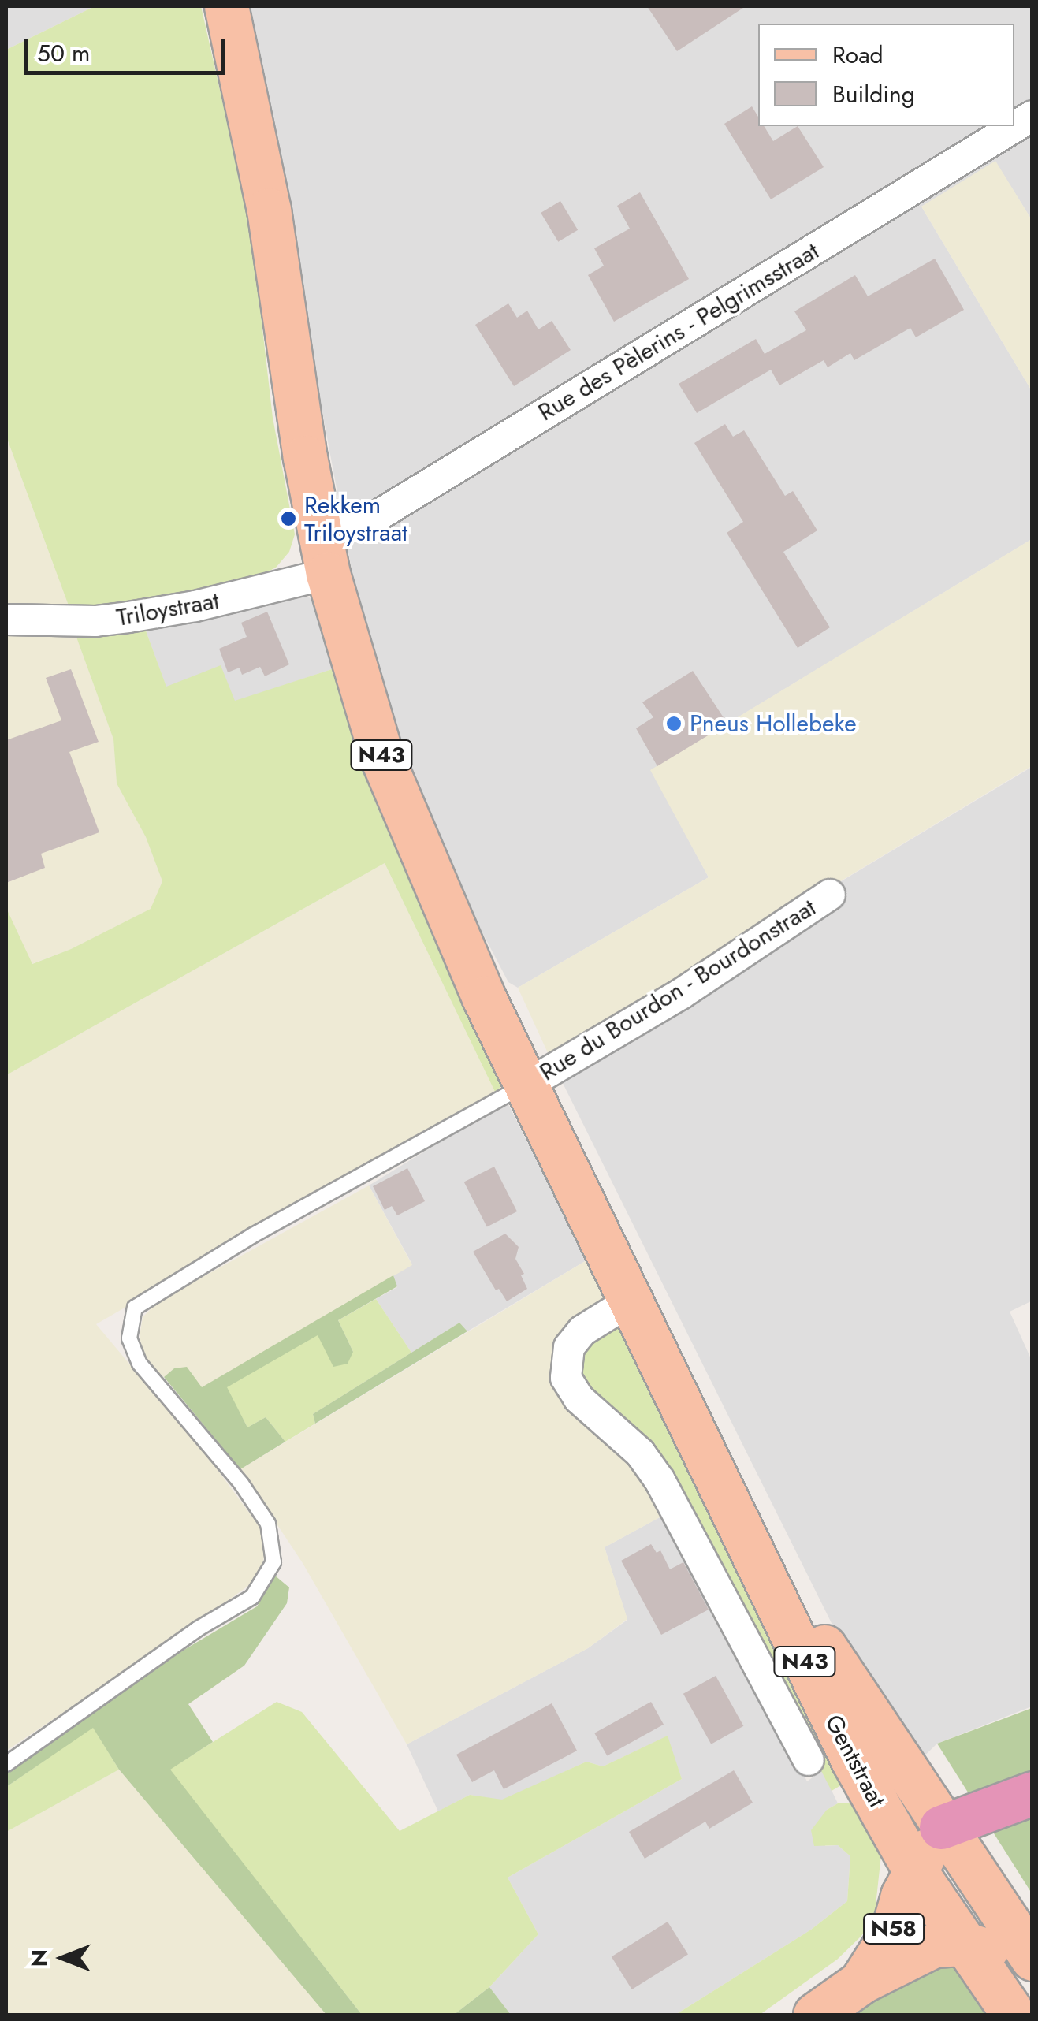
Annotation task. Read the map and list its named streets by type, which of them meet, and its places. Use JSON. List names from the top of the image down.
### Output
{
  "streets": {
    "main road": ["N43", "Gentstraat", "N58"],
    "street": ["Rue des Pèlerins - Pelgrimsstraat", "Triloystraat", "Rue du Bourdon - Bourdonstraat"]
  },
  "crossings": [
    ["Rue des Pèlerins - Pelgrimsstraat", "Triloystraat"],
    ["Rue des Pèlerins - Pelgrimsstraat", "N43"],
    ["Triloystraat", "N43"],
    ["N43", "Rue du Bourdon - Bourdonstraat"],
    ["N43", "Gentstraat"],
    ["N43", "N58"],
    ["Gentstraat", "N58"]
  ],
  "places": ["Rekkem Triloystraat", "Pneus Hollebeke"],
  "legend": ["Road", "Building"],
  "scale_bar": "50 m",
  "north": "left"
}
